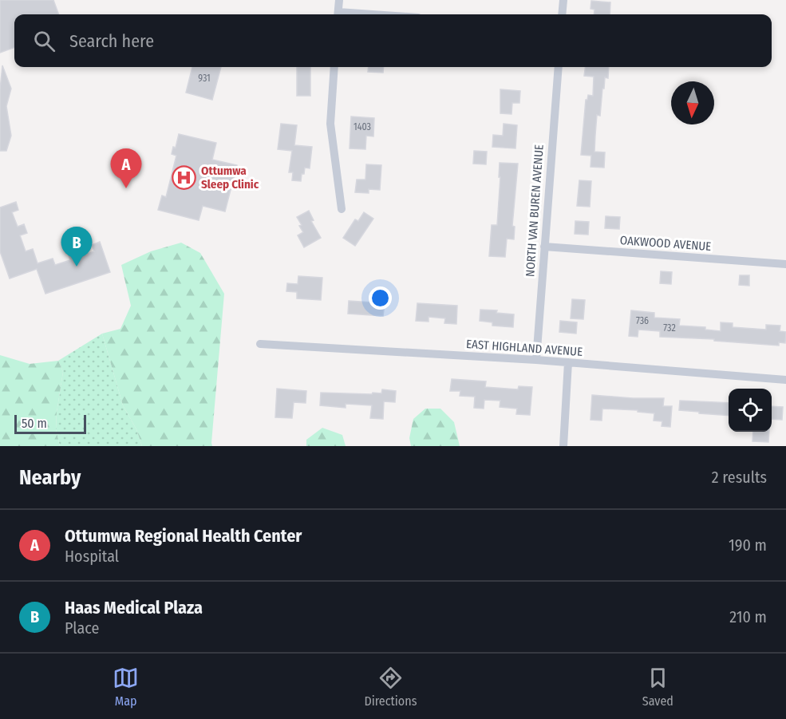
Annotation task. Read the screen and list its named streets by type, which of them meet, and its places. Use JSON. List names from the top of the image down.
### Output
{
  "streets": {
    "street": ["NORTH VAN BUREN AVENUE", "OAKWOOD AVENUE", "EAST HIGHLAND AVENUE"]
  },
  "crossings": [
    ["NORTH VAN BUREN AVENUE", "OAKWOOD AVENUE"],
    ["NORTH VAN BUREN AVENUE", "EAST HIGHLAND AVENUE"]
  ],
  "places": {
    "hospital": ["Ottumwa Sleep Clinic"]
  },
  "house_numbers": [
    "931",
    "1403",
    "736",
    "732"
  ],
  "scale_bar": "50 m",
  "north": "bottom",
  "page": {
    "search": "Search here",
    "pins": ["A", "B"],
    "scale": "50 m",
    "heading": ["Nearby", "2 results"],
    "list": [
      {
        "mark": "A",
        "name": "Ottumwa Regional Health Center",
        "note": "Hospital",
        "value": "190 m"
      },
      {
        "mark": "B",
        "name": "Haas Medical Plaza",
        "note": "Place",
        "value": "210 m"
      }
    ],
    "nav": ["Map", "Directions", "Saved"]
  }
}
